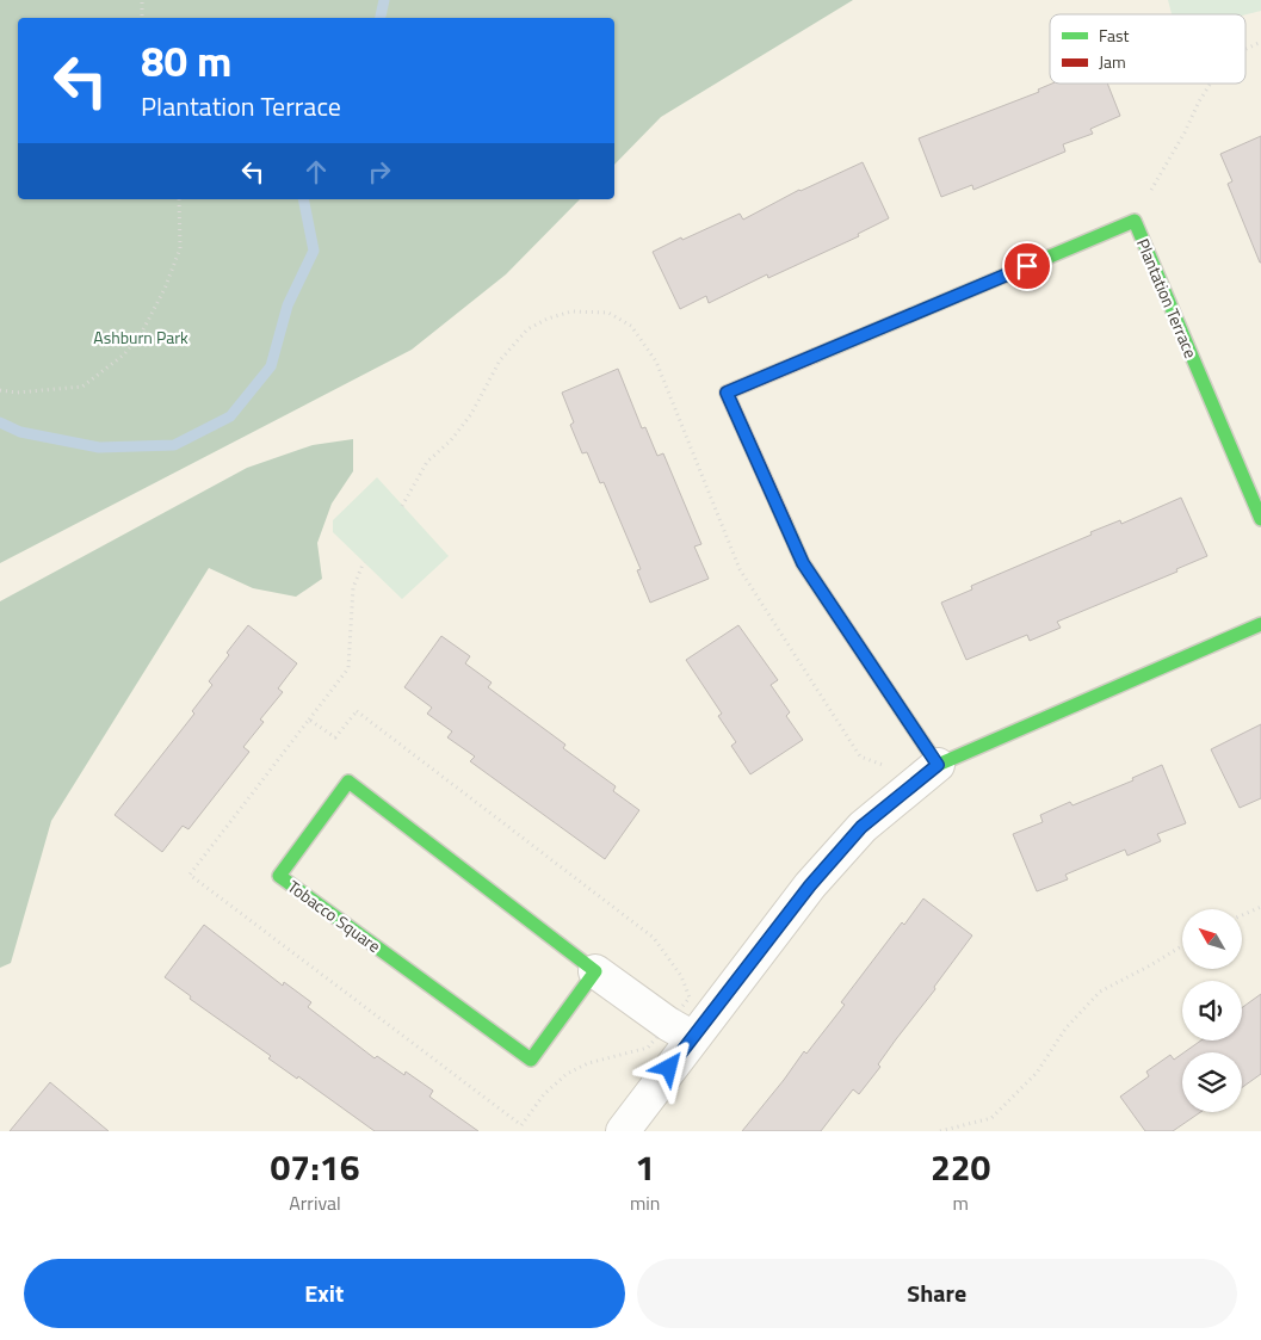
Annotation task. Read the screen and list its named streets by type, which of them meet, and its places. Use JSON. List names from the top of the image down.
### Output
{
  "streets": {
    "street": ["Plantation Terrace", "Tobacco Square"]
  },
  "parks": ["Ashburn Park"],
  "legend": ["Fast", "Jam"],
  "north": "top left",
  "page": {
    "turn": ["80 m", "Plantation Terrace"],
    "eta": [
      "07:16",
      "Arrival",
      "1",
      "min",
      "220",
      "m"
    ],
    "buttons": ["Exit", "Share"]
  }
}
